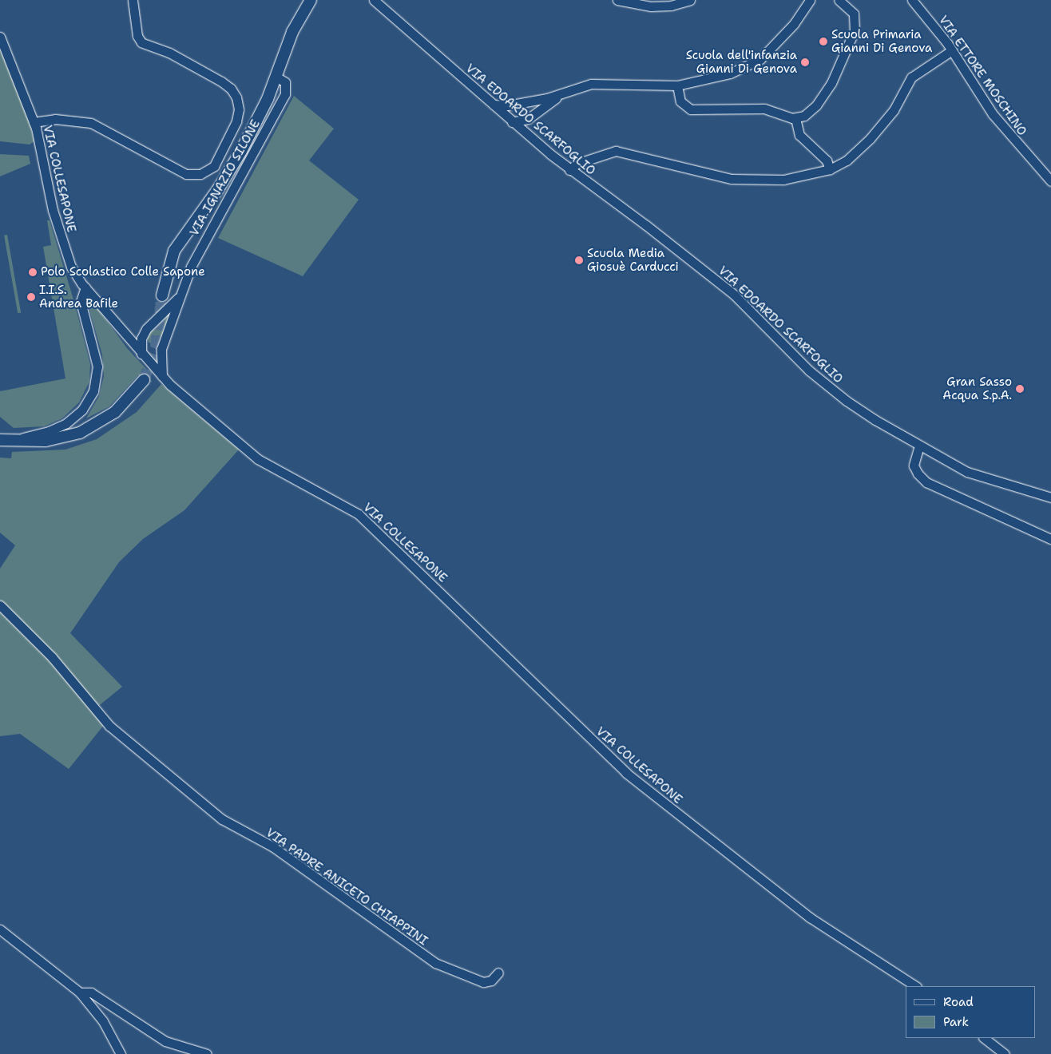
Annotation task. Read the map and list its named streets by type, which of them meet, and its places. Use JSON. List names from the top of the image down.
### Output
{
  "streets": {
    "street": [
      "VIA ETTORE MOSCHINO",
      "VIA EDOARDO SCARFOGLIO",
      "VIA IGNAZIO SILONE",
      "VIA COLLESAPONE",
      "VIA PADRE ANICETO CHIAPPINI"
    ]
  },
  "places": [
    "Scuola Primaria Gianni Di Genova",
    "Scuola dell'infanzia Gianni Di Genova",
    "Scuola Media Giosuè Carducci",
    "Polo Scolastico Colle Sapone",
    "I.I.S. Andrea Bafile",
    "Gran Sasso Acqua S.p.A."
  ],
  "legend": ["Road", "Park"]
}
